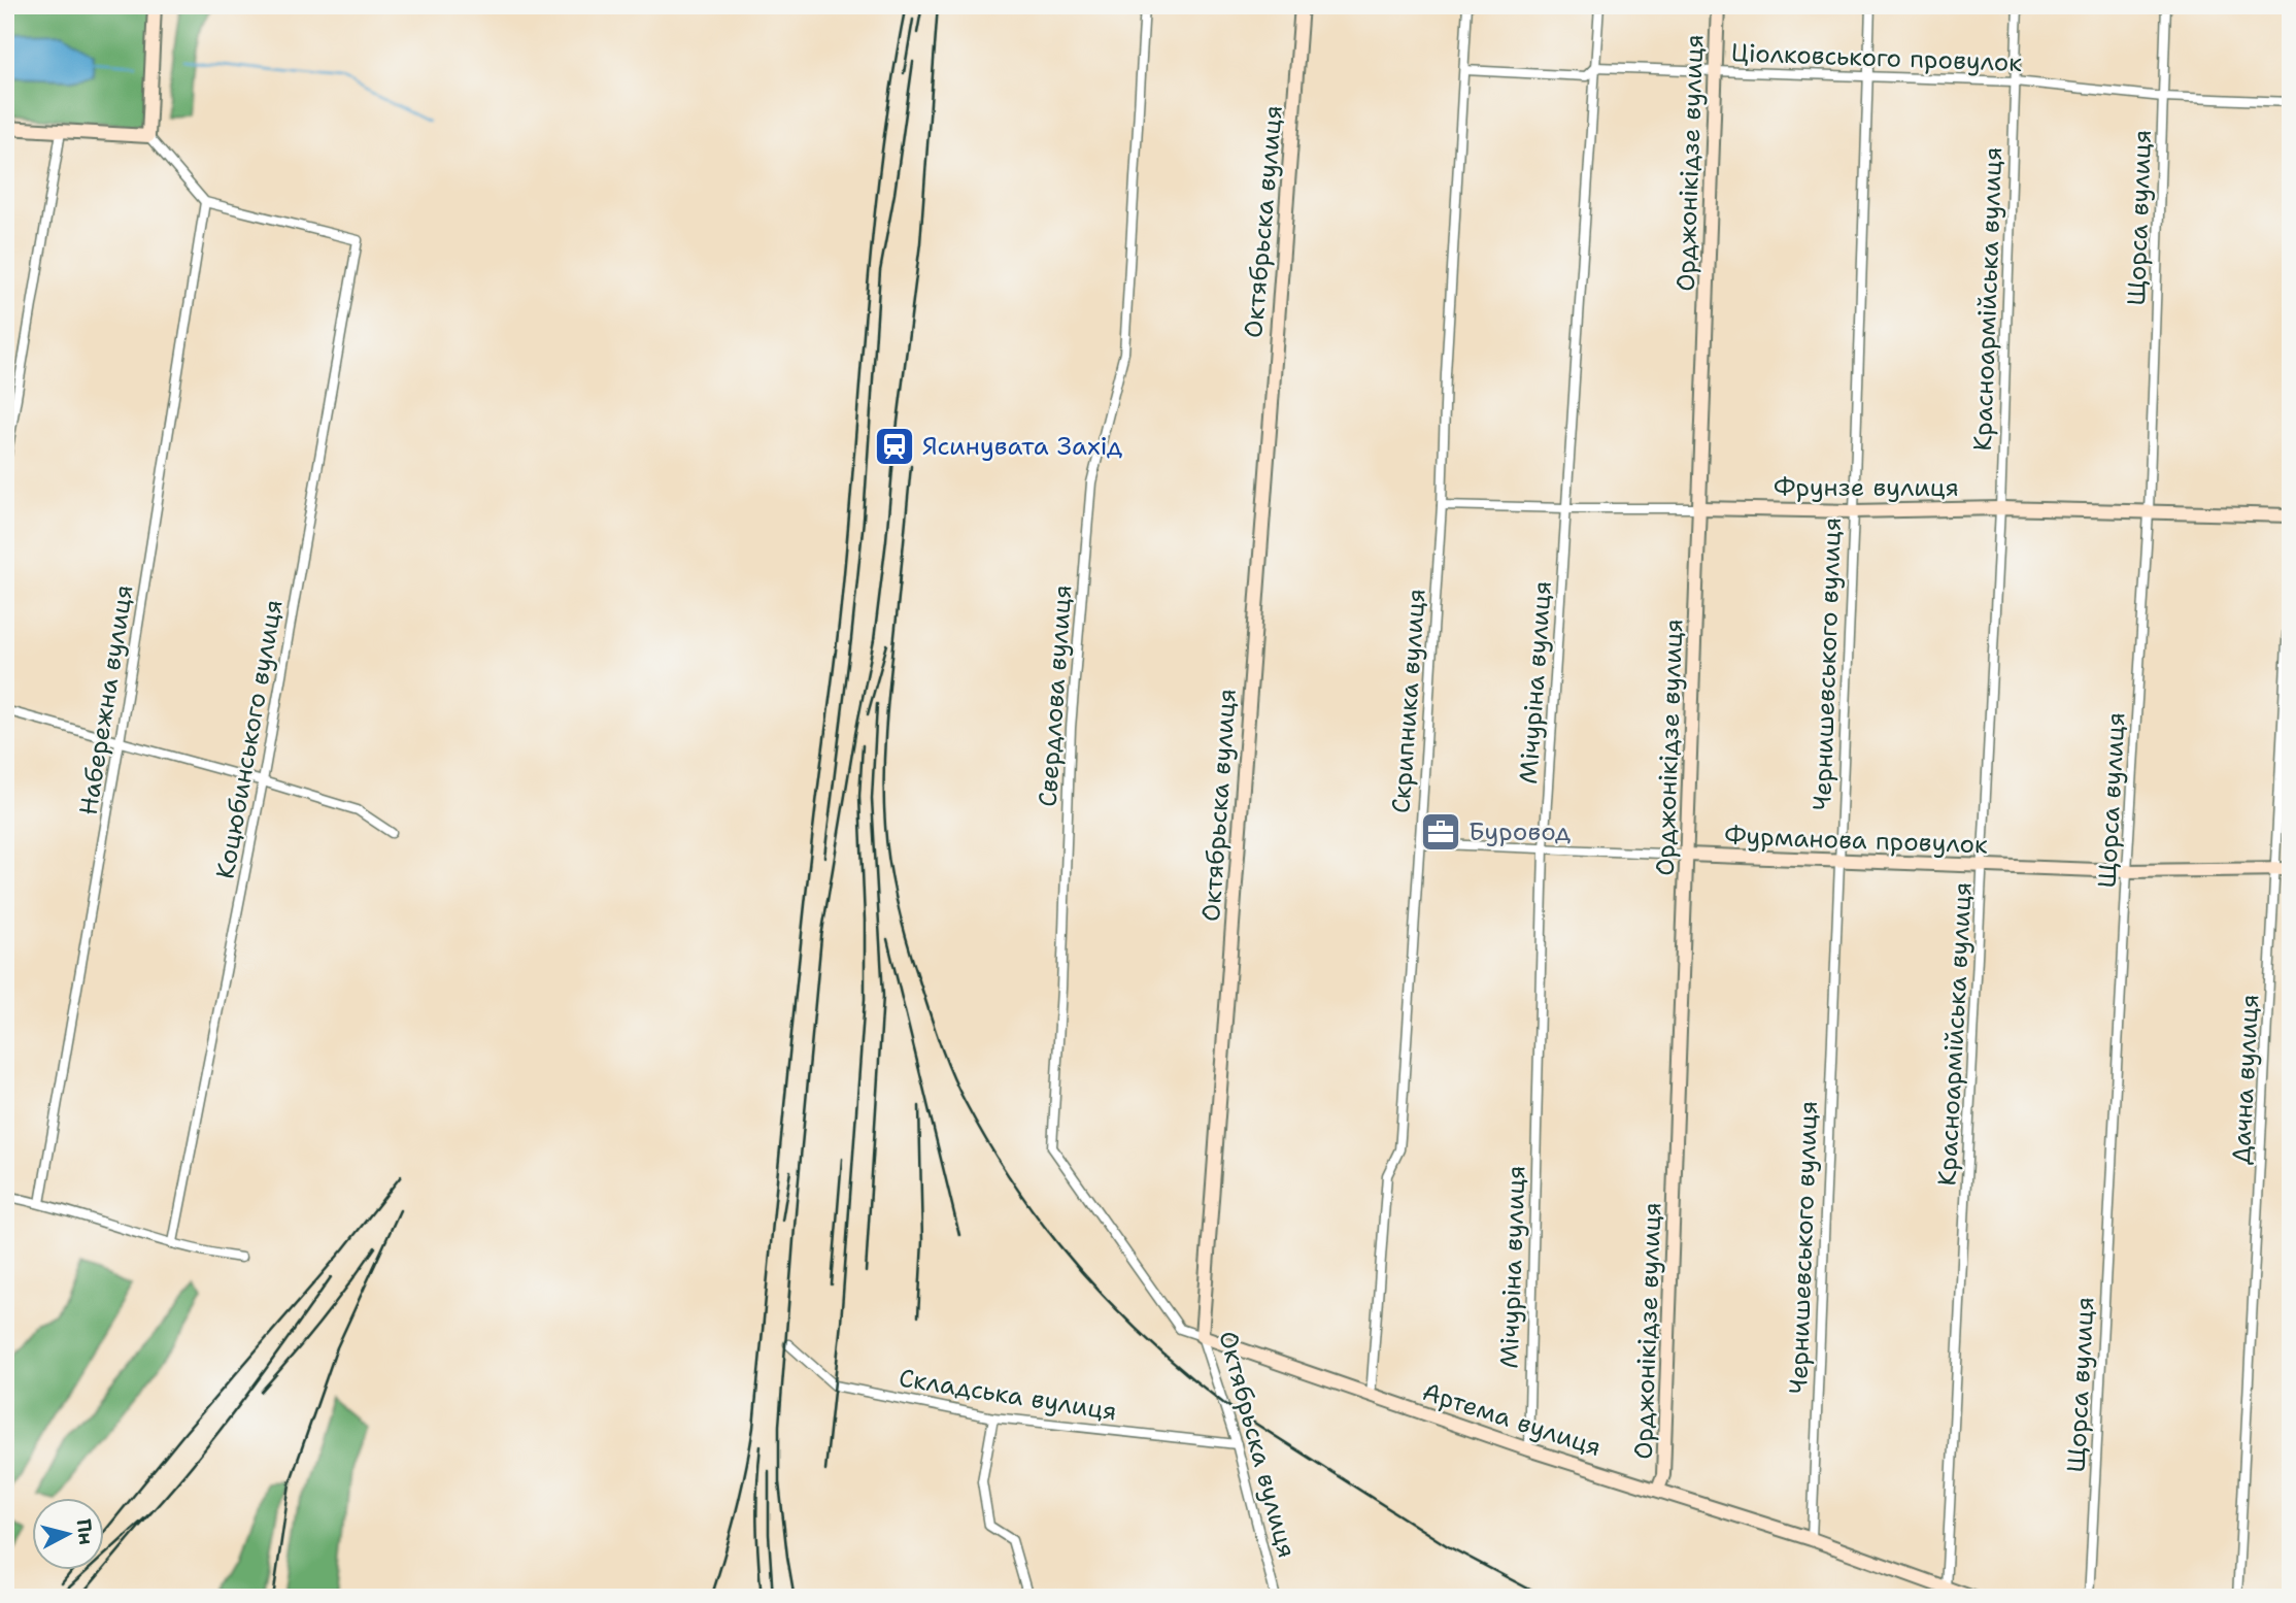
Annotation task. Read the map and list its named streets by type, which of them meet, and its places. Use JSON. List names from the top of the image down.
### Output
{
  "streets": {
    "main road": [
      "Орджонікідзе вулиця",
      "Октябрьска вулиця",
      "Фрунзе вулиця",
      "Фурманова провулок",
      "Артема вулиця"
    ],
    "street": [
      "Ціолковського провулок",
      "Щорса вулиця",
      "Красноармійська вулиця",
      "Чернишевського вулиця",
      "Мічуріна вулиця",
      "Свердлова вулиця",
      "Набережна вулиця",
      "Скрипника вулиця",
      "Коцюбинського вулиця",
      "Дачна вулиця",
      "Складська вулиця"
    ]
  },
  "crossings": [
    ["Ціолковського провулок", "Орджонікідзе вулиця"],
    ["Ціолковського провулок", "Щорса вулиця"],
    ["Ціолковського провулок", "Красноармійська вулиця"],
    ["Ціолковського провулок", "Чернишевського вулиця"],
    ["Ціолковського провулок", "Мічуріна вулиця"],
    ["Ціолковського провулок", "Скрипника вулиця"],
    ["Орджонікідзе вулиця", "Фрунзе вулиця"],
    ["Орджонікідзе вулиця", "Фурманова провулок"],
    ["Орджонікідзе вулиця", "Артема вулиця"],
    ["Щорса вулиця", "Фрунзе вулиця"],
    ["Щорса вулиця", "Фурманова провулок"],
    ["Октябрьска вулиця", "Свердлова вулиця"],
    ["Октябрьска вулиця", "Складська вулиця"],
    ["Октябрьска вулиця", "Артема вулиця"],
    ["Красноармійська вулиця", "Фрунзе вулиця"],
    ["Красноармійська вулиця", "Фурманова провулок"],
    ["Красноармійська вулиця", "Артема вулиця"],
    ["Фрунзе вулиця", "Чернишевського вулиця"],
    ["Фрунзе вулиця", "Мічуріна вулиця"],
    ["Фрунзе вулиця", "Скрипника вулиця"],
    ["Чернишевського вулиця", "Фурманова провулок"],
    ["Чернишевського вулиця", "Артема вулиця"],
    ["Мічуріна вулиця", "Фурманова провулок"],
    ["Мічуріна вулиця", "Артема вулиця"],
    ["Свердлова вулиця", "Артема вулиця"],
    ["Набережна вулиця", "Коцюбинського вулиця"],
    ["Скрипника вулиця", "Фурманова провулок"],
    ["Скрипника вулиця", "Артема вулиця"],
    ["Фурманова провулок", "Дачна вулиця"]
  ],
  "places": {
    "station": ["Ясинувата Захід"],
    "office": ["Буровод"]
  },
  "north": "right"
}
